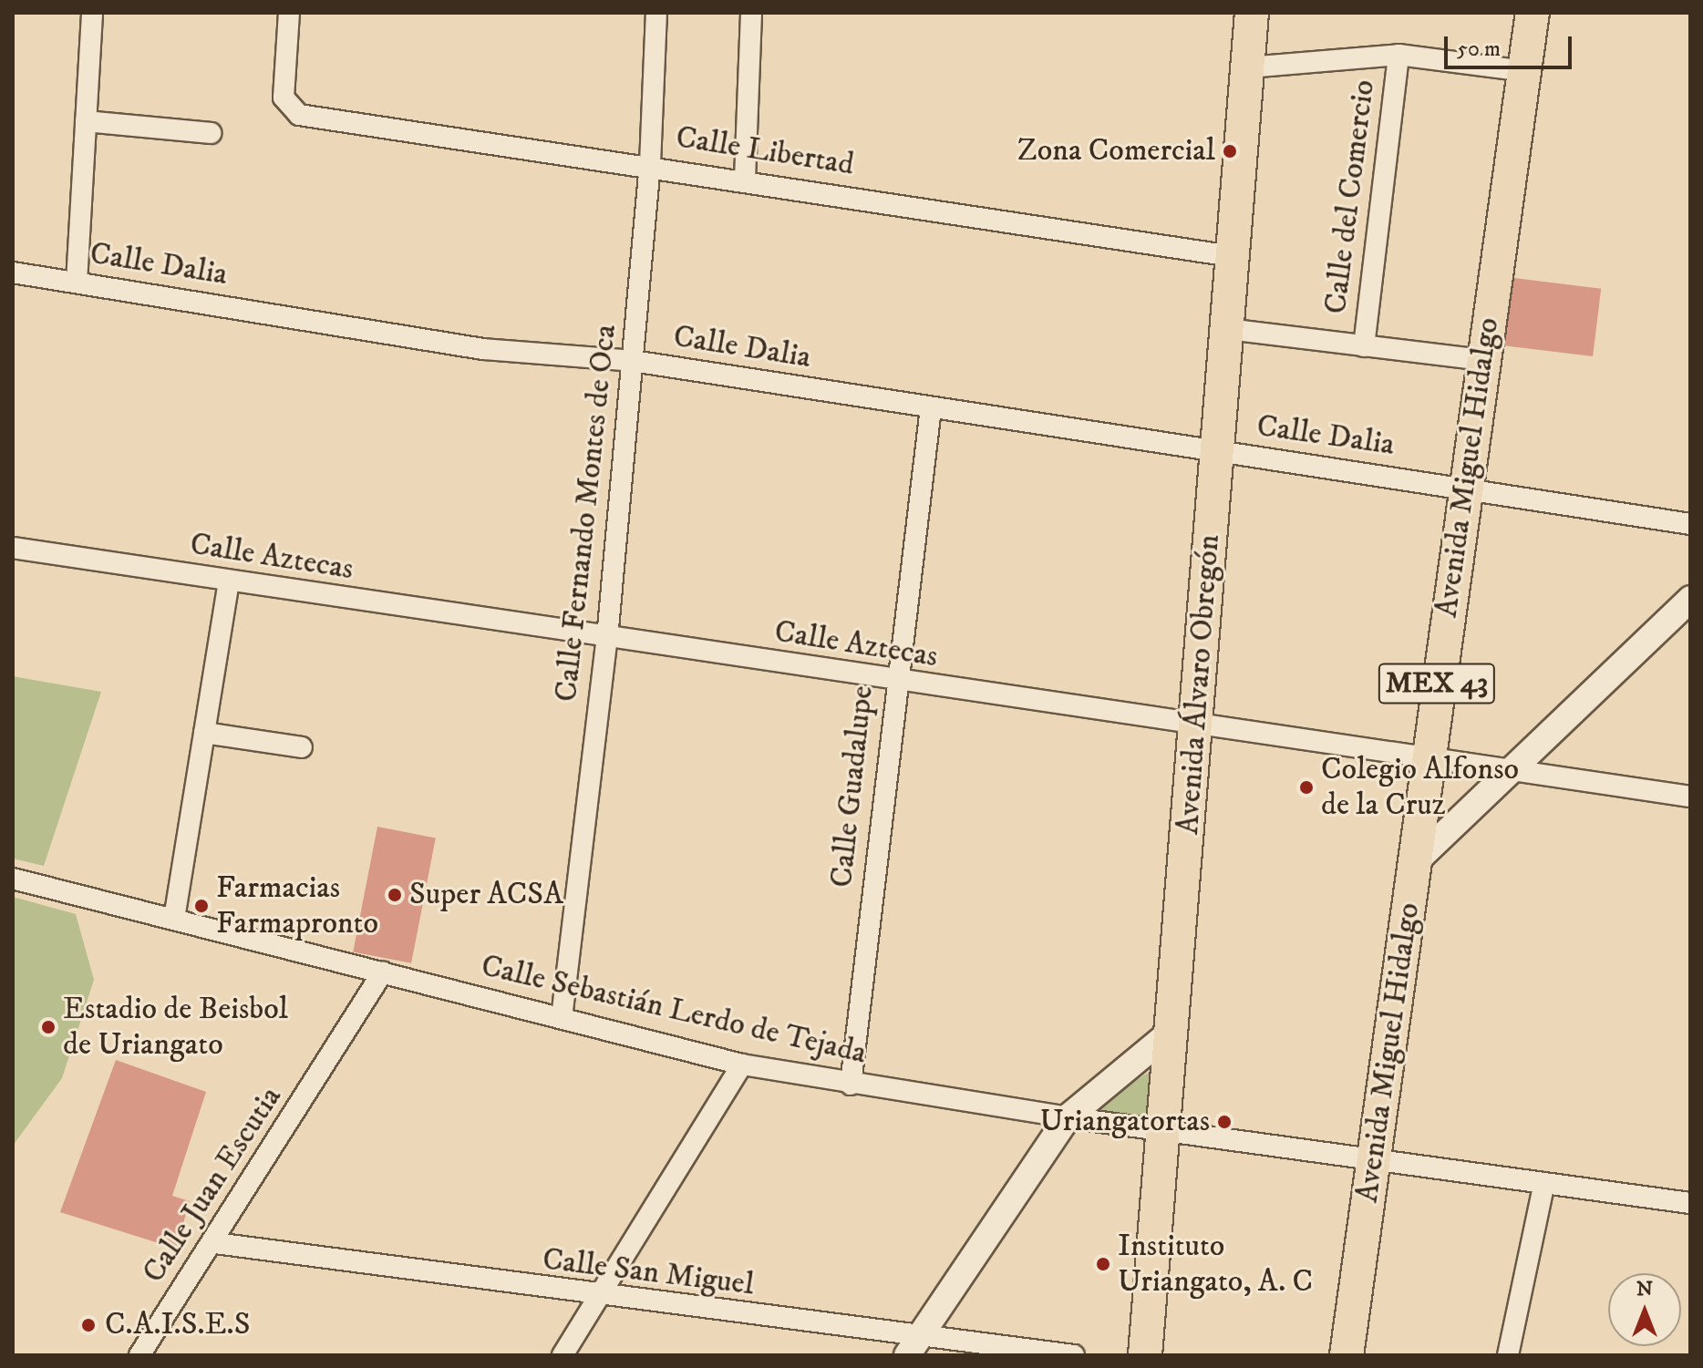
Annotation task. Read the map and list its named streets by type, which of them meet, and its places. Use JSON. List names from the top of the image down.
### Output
{
  "streets": {
    "main road": ["Avenida Miguel Hidalgo", "MEX 43", "Avenida Álvaro Obregón"],
    "street": [
      "Calle Libertad",
      "Calle del Comercio",
      "Calle Dalia",
      "Calle Fernando Montes de Oca",
      "Calle Aztecas",
      "Calle Guadalupe",
      "Calle Sebastián Lerdo de Tejada",
      "Calle Juan Escutia",
      "Calle San Miguel"
    ]
  },
  "crossings": [
    ["Calle Libertad", "Calle Fernando Montes de Oca"],
    ["Calle Libertad", "Avenida Álvaro Obregón"],
    ["Calle Dalia", "Avenida Miguel Hidalgo"],
    ["Calle Dalia", "Calle Fernando Montes de Oca"],
    ["Calle Dalia", "Avenida Álvaro Obregón"],
    ["Calle Dalia", "Calle Guadalupe"],
    ["Avenida Miguel Hidalgo", "Calle Aztecas"],
    ["Avenida Miguel Hidalgo", "Calle Sebastián Lerdo de Tejada"],
    ["Calle Fernando Montes de Oca", "Calle Aztecas"],
    ["Calle Fernando Montes de Oca", "Calle Sebastián Lerdo de Tejada"],
    ["Calle Aztecas", "Avenida Álvaro Obregón"],
    ["Calle Aztecas", "Calle Guadalupe"],
    ["Avenida Álvaro Obregón", "Calle Sebastián Lerdo de Tejada"],
    ["Calle Guadalupe", "Calle Sebastián Lerdo de Tejada"],
    ["Calle Sebastián Lerdo de Tejada", "Calle Juan Escutia"],
    ["Calle Juan Escutia", "Calle San Miguel"]
  ],
  "places": [
    "Zona Comercial",
    "Colegio Alfonso de la Cruz",
    "Super ACSA",
    "Farmacias Farmapronto",
    "Estadio de Beisbol de Uriangato",
    "Uriangatortas",
    "Instituto Uriangato, A. C",
    "C.A.I.S.E.S"
  ],
  "scale_bar": "50 m",
  "north": "top"
}
